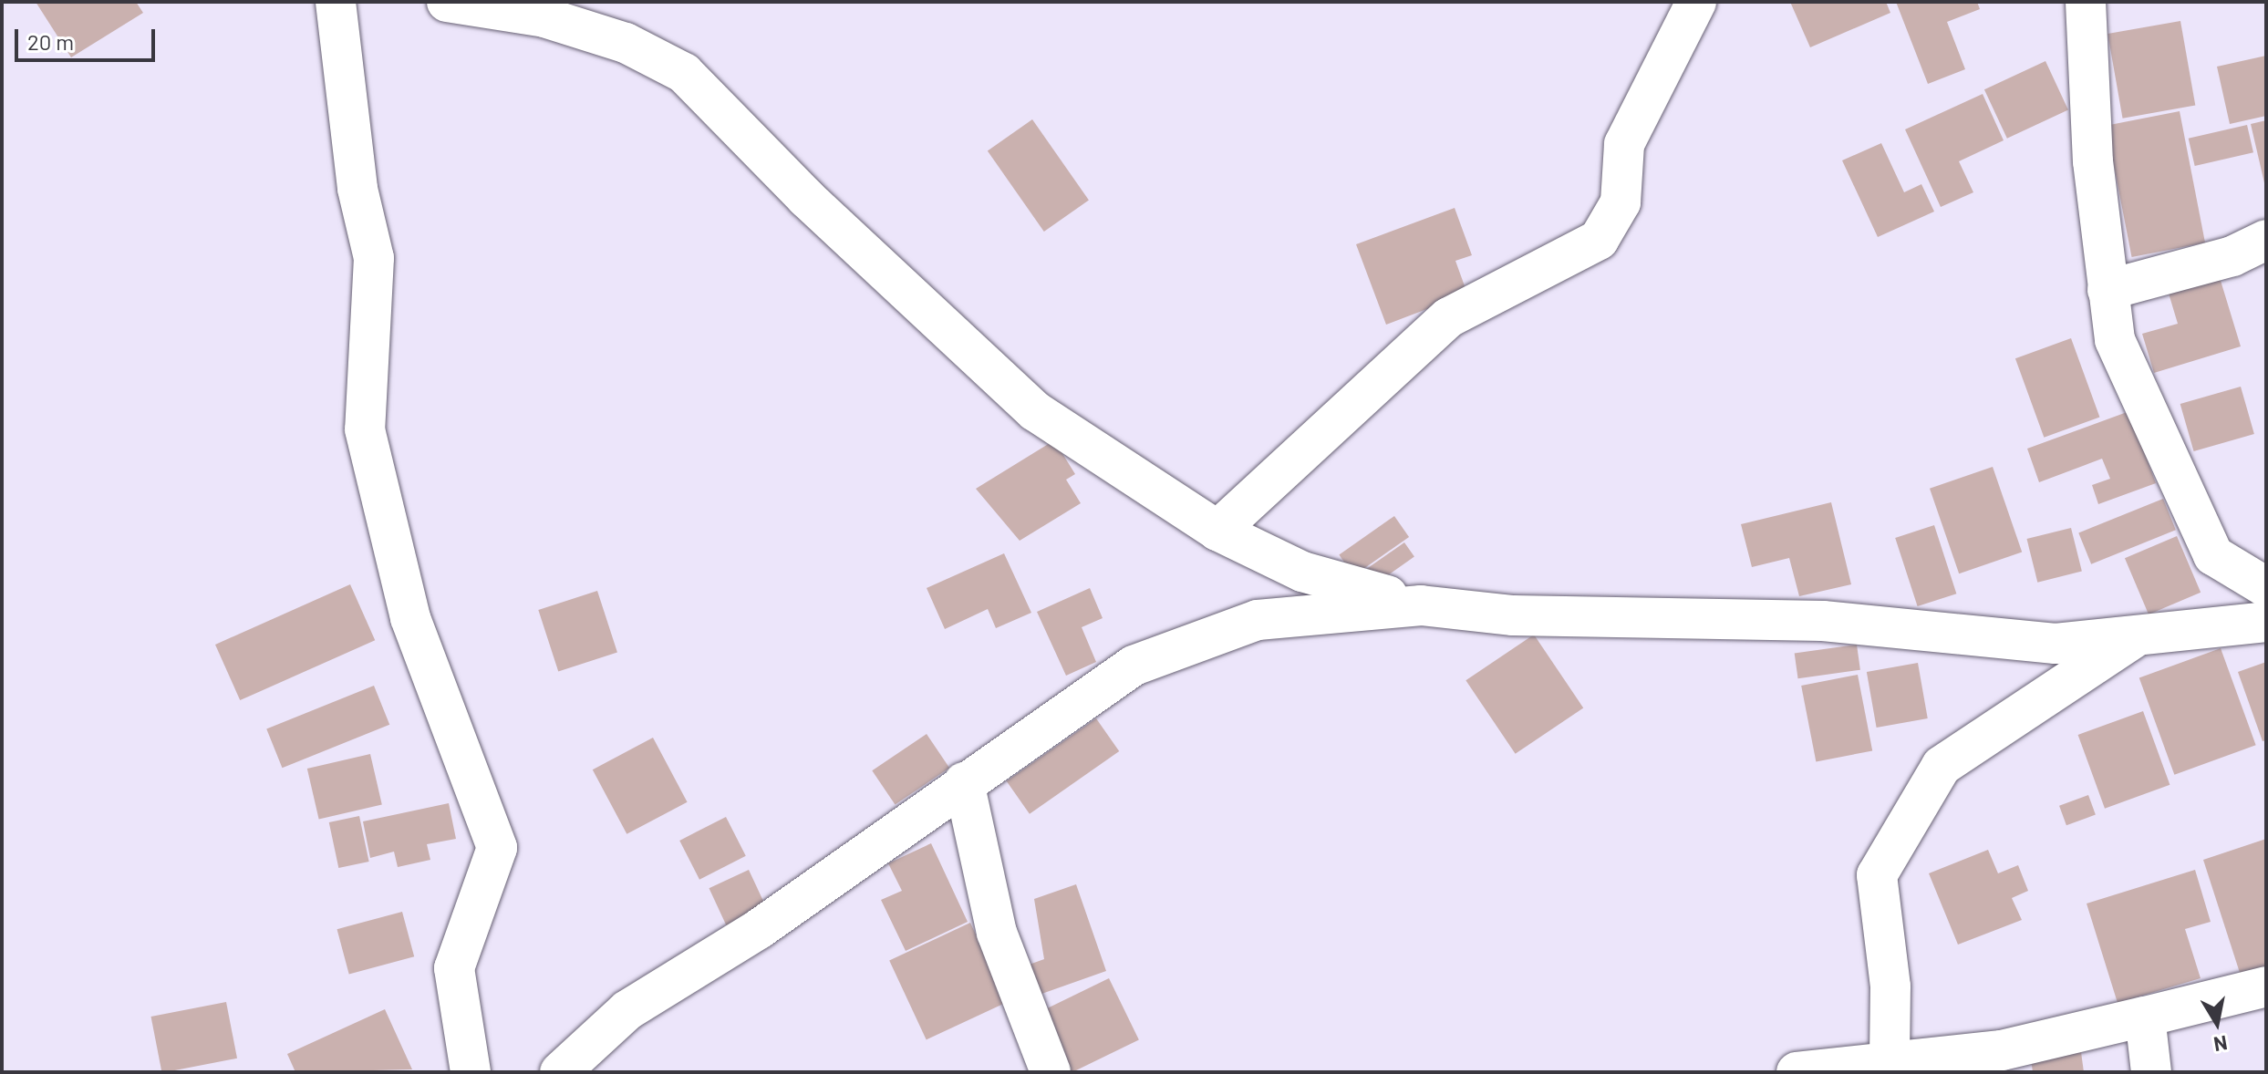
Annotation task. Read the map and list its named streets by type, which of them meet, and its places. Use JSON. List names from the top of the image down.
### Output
{
  "scale_bar": "20 m",
  "north": "bottom"
}
